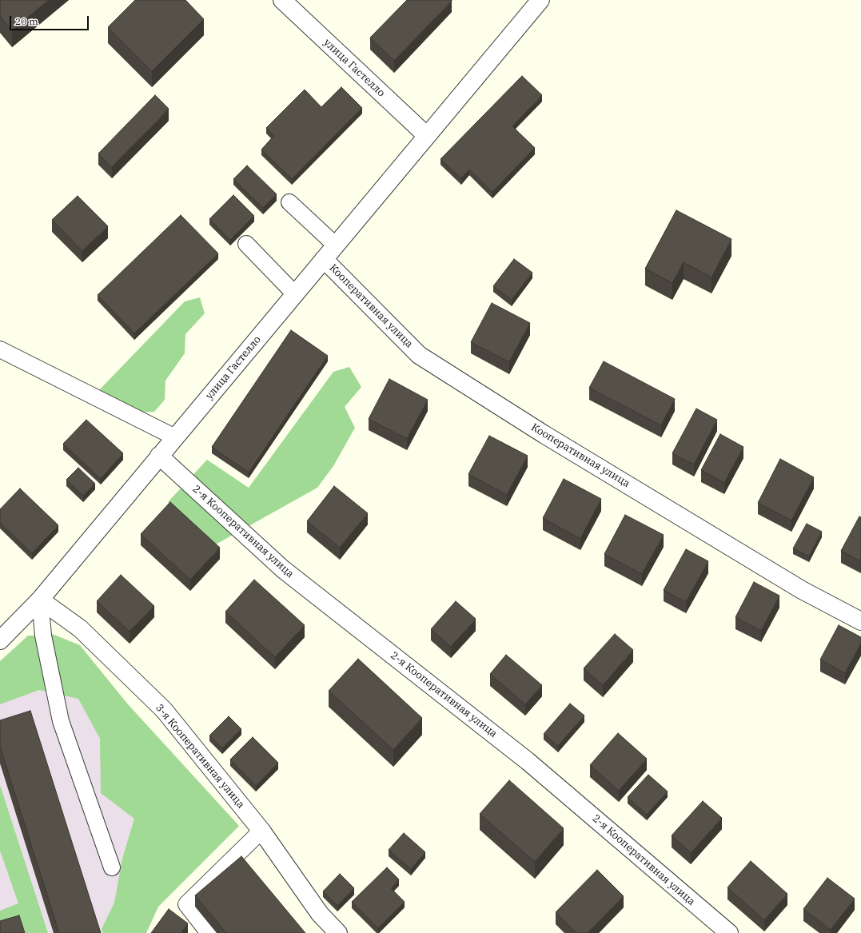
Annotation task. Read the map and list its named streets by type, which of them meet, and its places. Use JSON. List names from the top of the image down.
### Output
{
  "streets": {
    "street": [
      "улица Гастелло",
      "Кооперативная улица",
      "2-я Кооперативная улица",
      "3-я Кооперативная улица"
    ]
  },
  "crossings": [
    ["улица Гастелло", "Кооперативная улица"],
    ["улица Гастелло", "2-я Кооперативная улица"],
    ["улица Гастелло", "3-я Кооперативная улица"]
  ],
  "scale_bar": "20 m"
}
